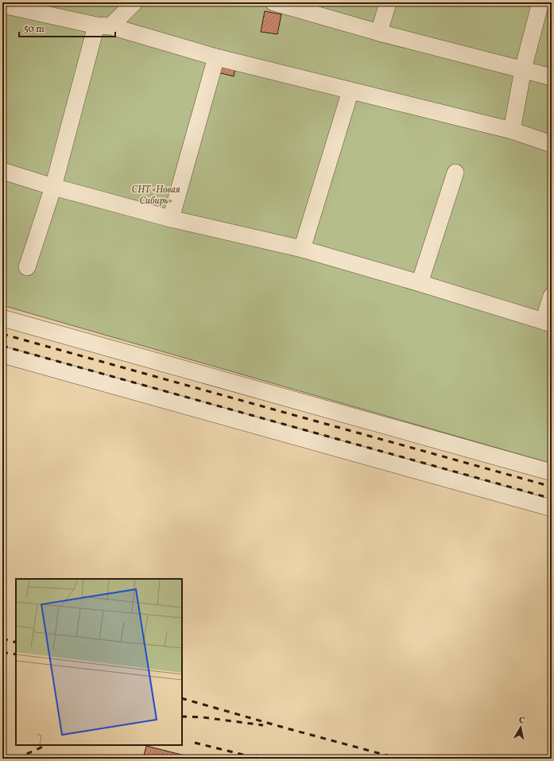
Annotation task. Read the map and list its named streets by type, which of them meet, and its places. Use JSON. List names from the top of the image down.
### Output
{
  "parks": ["СНТ «Новая Сибирь»"],
  "scale_bar": "50 m",
  "north": "top"
}
